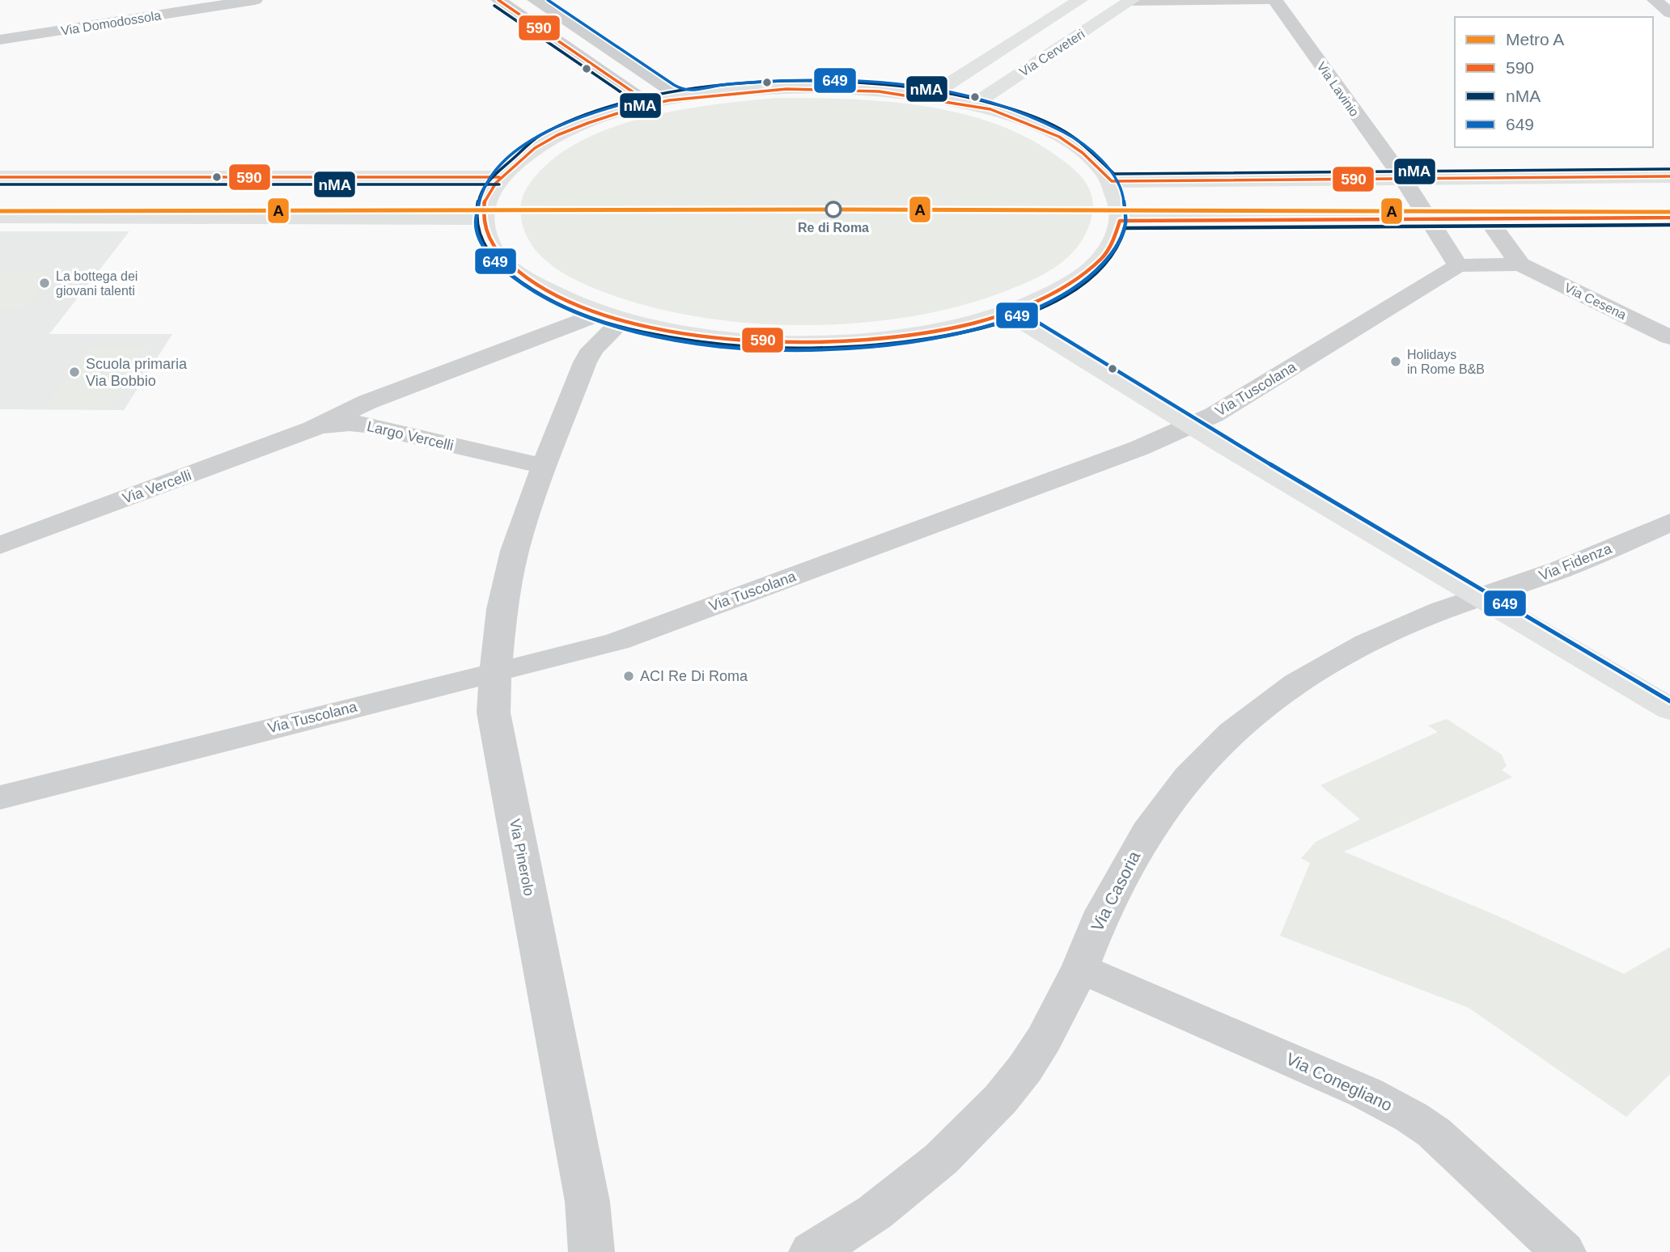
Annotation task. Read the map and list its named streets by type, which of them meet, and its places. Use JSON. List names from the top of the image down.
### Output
{
  "streets": {
    "main road": ["Via Cerveteri"],
    "street": [
      "Via Domodossola",
      "Via Lavinio",
      "Via Cesena",
      "Via Tuscolana",
      "Largo Vercelli",
      "Via Vercelli",
      "Via Fidenza",
      "Via Pinerolo",
      "Via Casoria",
      "Via Conegliano"
    ]
  },
  "crossings": [
    ["Via Lavinio", "Via Tuscolana"],
    ["Via Tuscolana", "Via Pinerolo"],
    ["Largo Vercelli", "Via Vercelli"],
    ["Largo Vercelli", "Via Pinerolo"],
    ["Via Fidenza", "Via Casoria"],
    ["Via Casoria", "Via Conegliano"]
  ],
  "places": [
    "Re di Roma",
    "La bottega dei giovani talenti",
    "Holidays in Rome B&B",
    "Scuola primaria Via Bobbio",
    "ACI Re Di Roma"
  ],
  "lines": [
    "transit line 590",
    "transit line 649",
    "transit line nMA",
    "metro line A"
  ],
  "legend": [
    "Metro A",
    "590",
    "nMA",
    "649"
  ]
}
